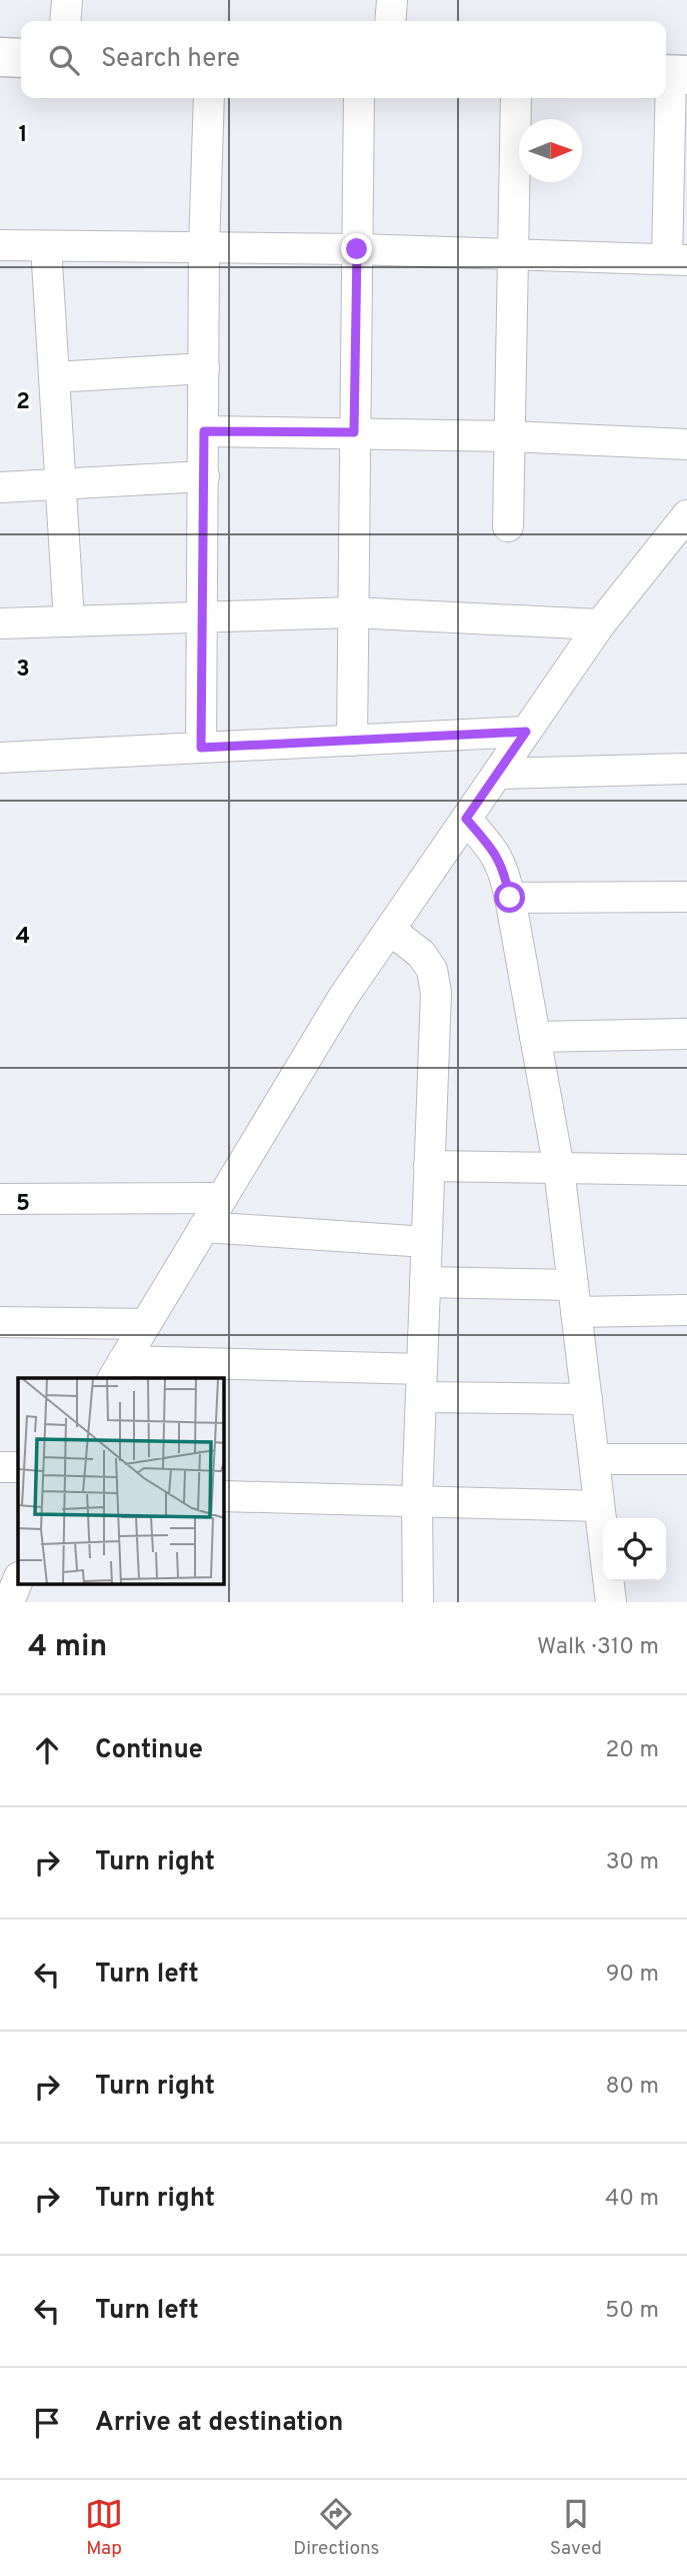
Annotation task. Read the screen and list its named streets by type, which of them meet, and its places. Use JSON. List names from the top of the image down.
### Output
{
  "north": "right",
  "page": {
    "search": "Search here",
    "heading": ["4 min", "Walk · 310 m"],
    "list": [
      ["Continue", "20 m"],
      ["Turn right", "30 m"],
      ["Turn left", "90 m"],
      ["Turn right", "80 m"],
      ["Turn right", "40 m"],
      ["Turn left", "50 m"],
      "Arrive at destination"
    ],
    "nav": ["Map", "Directions", "Saved"]
  },
  "grid": {
    "rows": [
      "1",
      "2",
      "3",
      "4",
      "5"
    ]
  }
}
